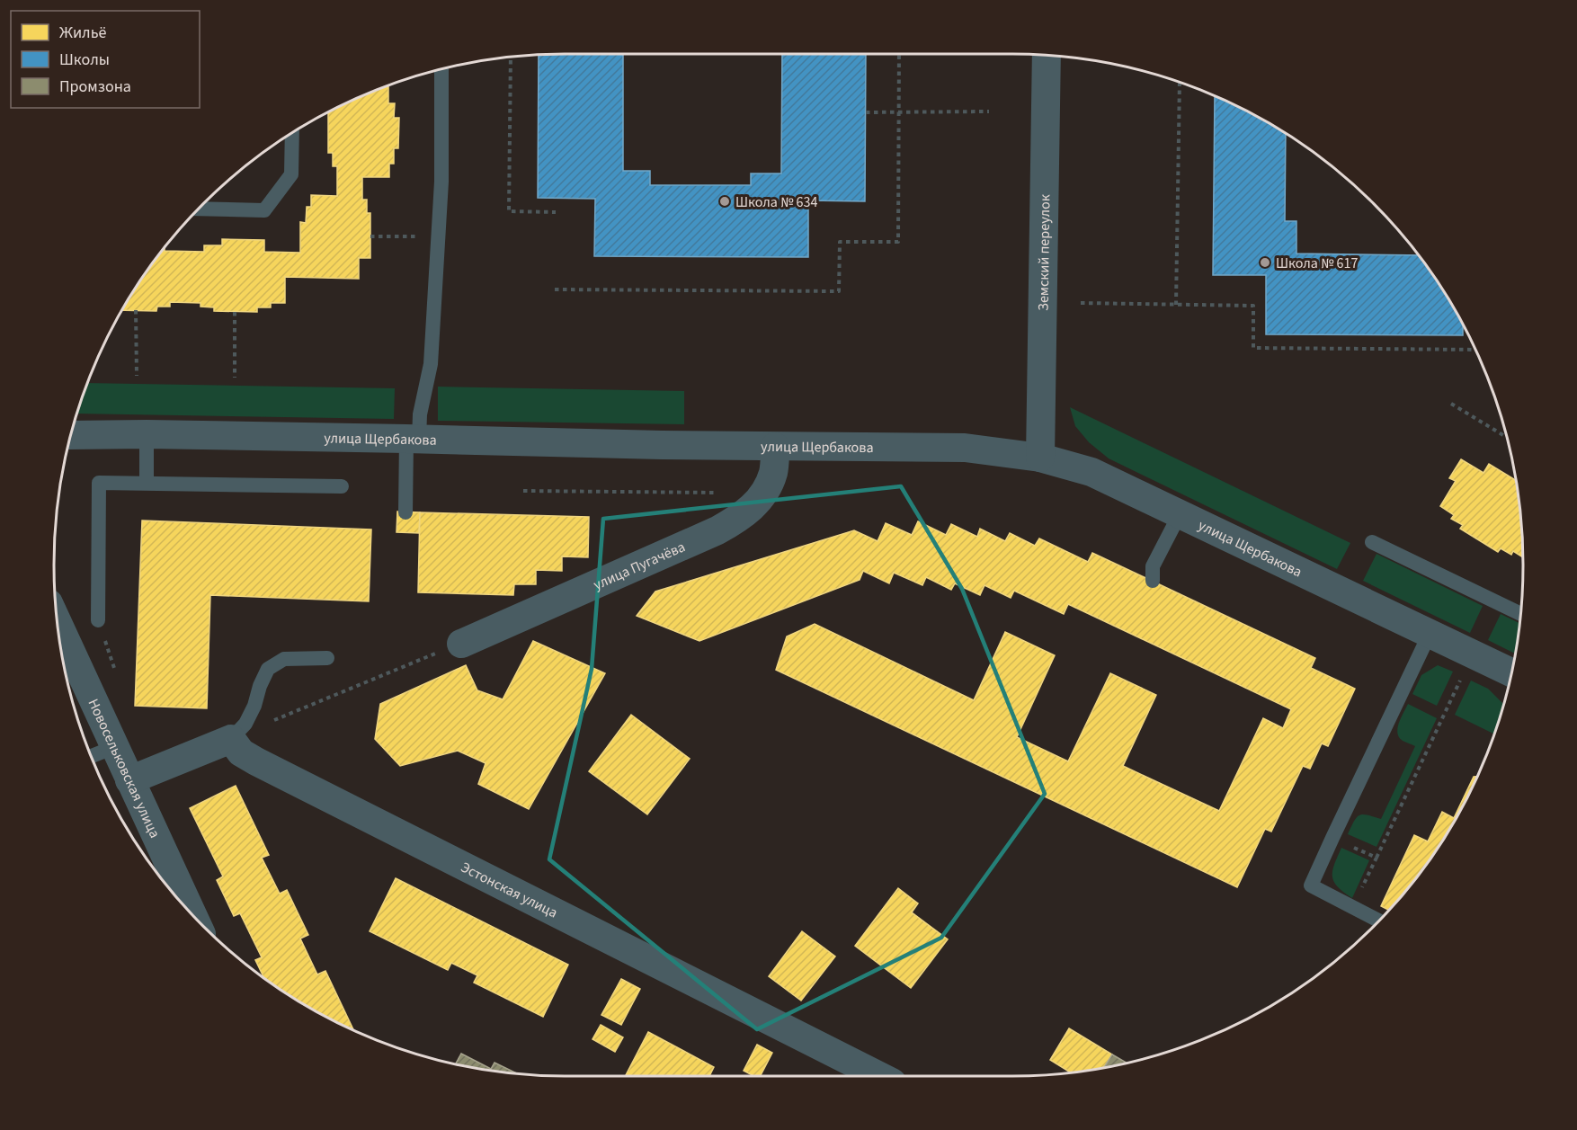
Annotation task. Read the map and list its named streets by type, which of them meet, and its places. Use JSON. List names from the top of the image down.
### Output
{
  "streets": {
    "street": [
      "Земский переулок",
      "улица Щербакова",
      "улица Пугачёва",
      "Новосельковская улица",
      "Эстонская улица"
    ]
  },
  "crossings": [
    ["Земский переулок", "улица Щербакова"],
    ["улица Щербакова", "улица Пугачёва"]
  ],
  "places": ["Школа № 634", "Школа № 617"],
  "legend": ["Жильё", "Школы", "Промзона"]
}
